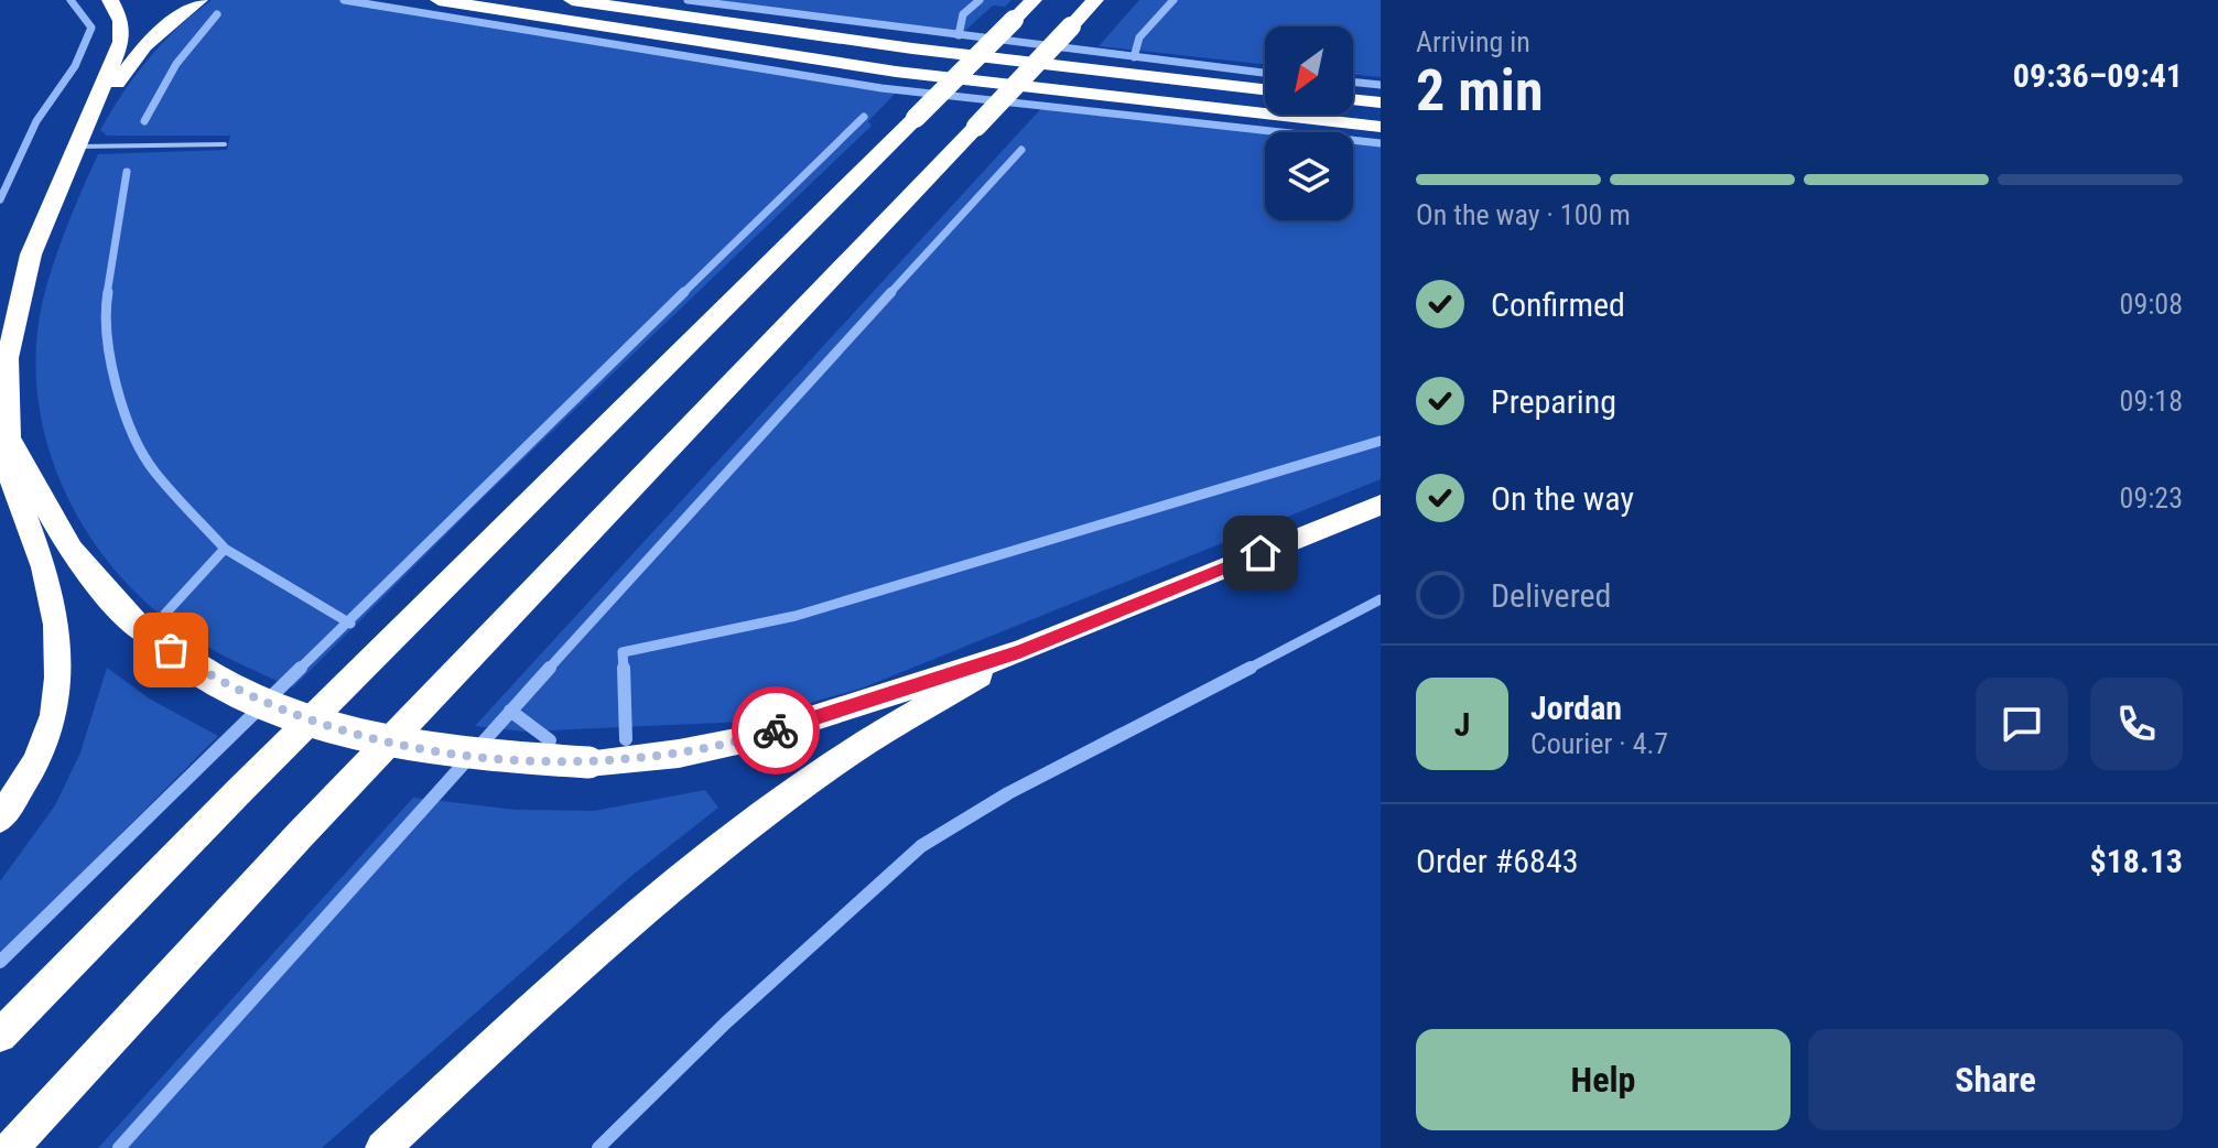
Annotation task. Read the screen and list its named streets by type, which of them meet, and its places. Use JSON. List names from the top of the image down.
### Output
{
  "north": "bottom left",
  "page": {
    "heading": ["2 min", "Arriving in", "09:36–09:41"],
    "panel": [
      "Jordan",
      "Courier · 4.7",
      "Order #6843",
      "$18.13"
    ],
    "bar": "On the way · 100 m",
    "list": [
      ["Confirmed", "09:08"],
      ["Preparing", "09:18"],
      ["On the way", "09:23"],
      "Delivered"
    ],
    "round": "J",
    "buttons": ["Help", "Share"]
  }
}
